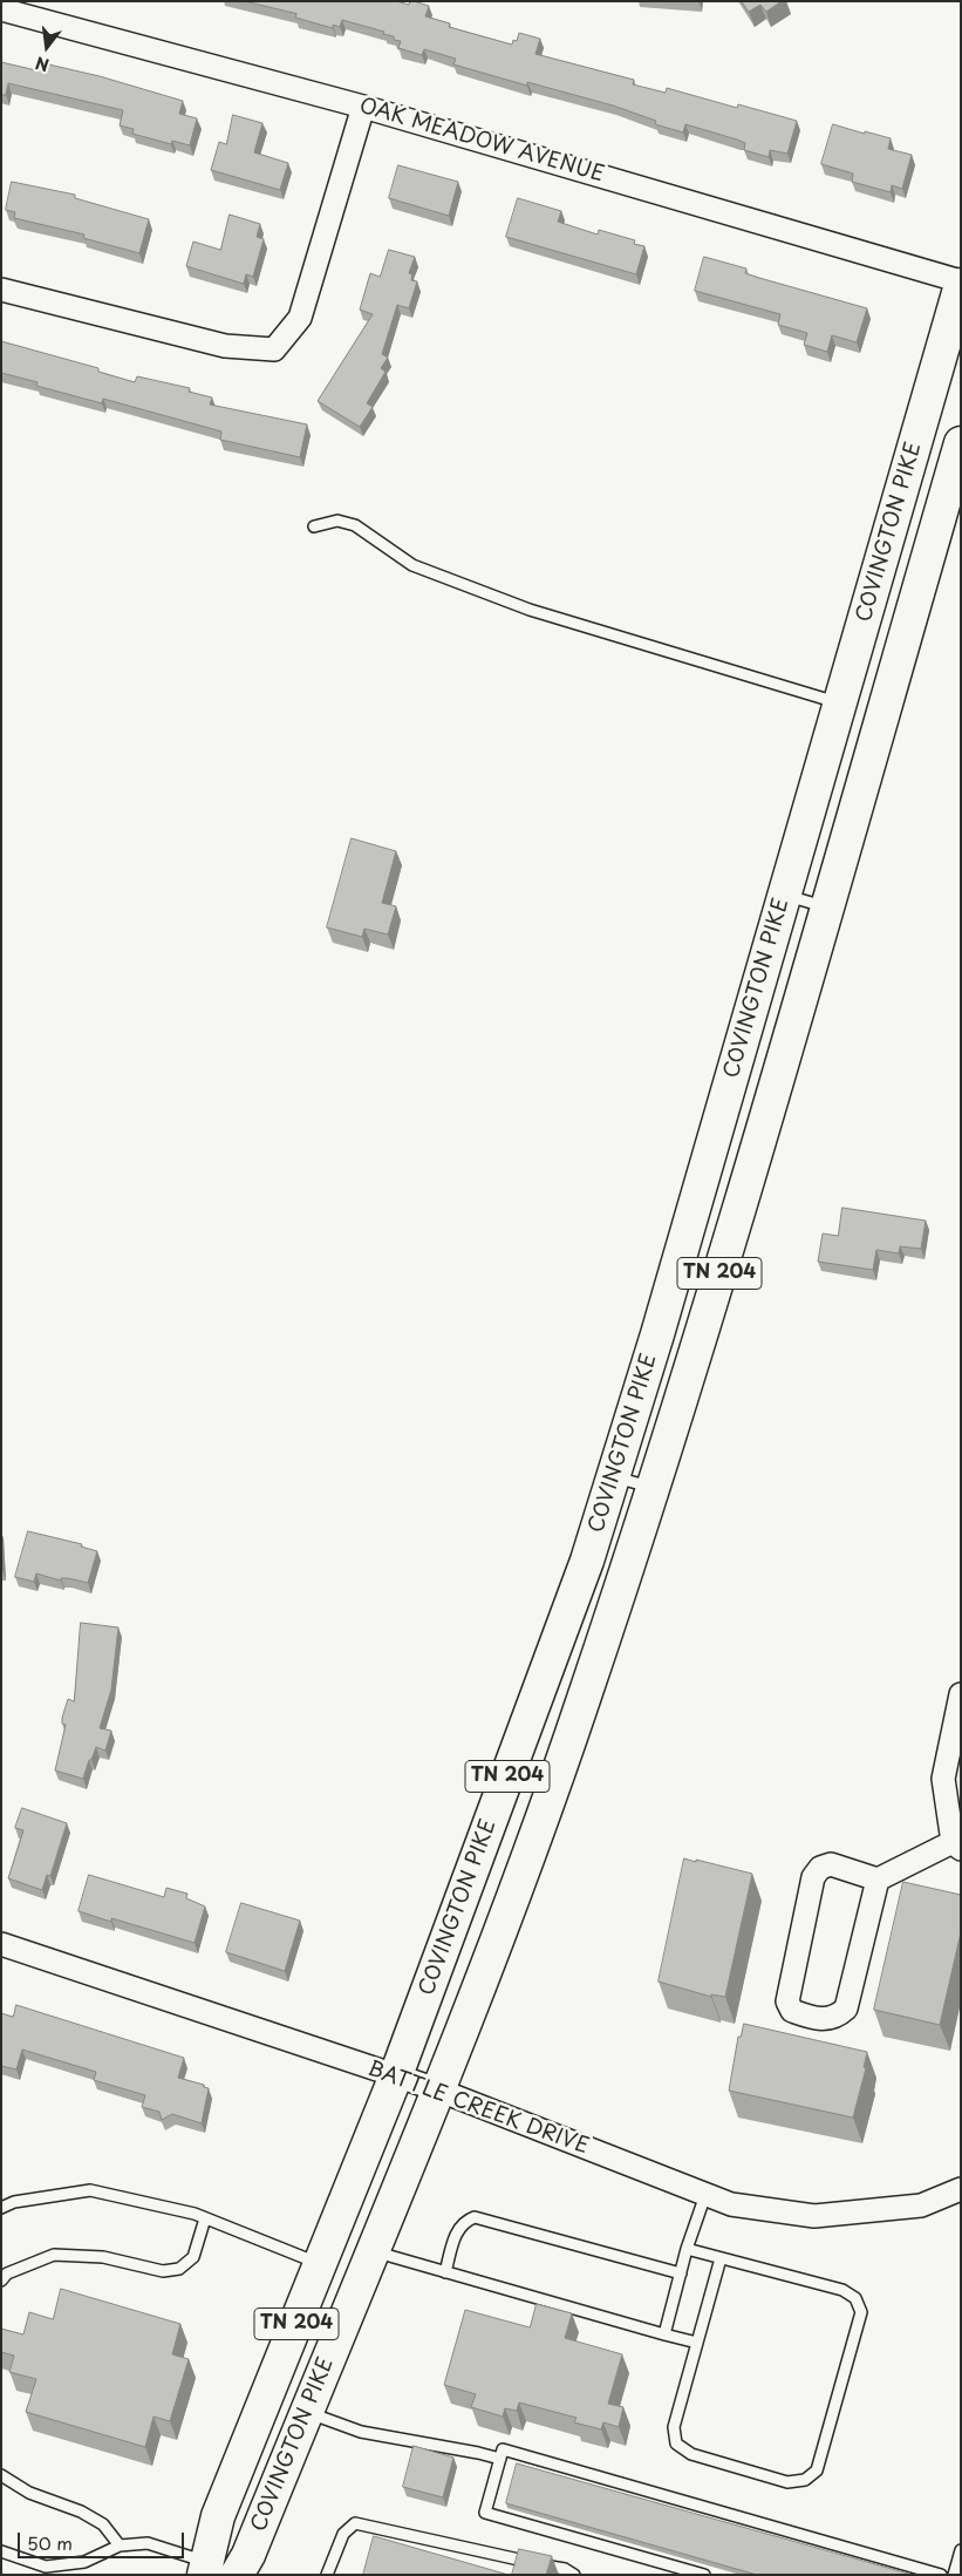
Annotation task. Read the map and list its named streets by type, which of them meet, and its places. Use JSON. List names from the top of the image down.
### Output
{
  "streets": {
    "main road": ["COVINGTON PIKE", "TN 204"],
    "street": ["OAK MEADOW AVENUE", "BATTLE CREEK DRIVE"]
  },
  "crossings": [
    ["OAK MEADOW AVENUE", "COVINGTON PIKE"],
    ["COVINGTON PIKE", "BATTLE CREEK DRIVE"]
  ],
  "scale_bar": "50 m",
  "north": "bottom"
}
